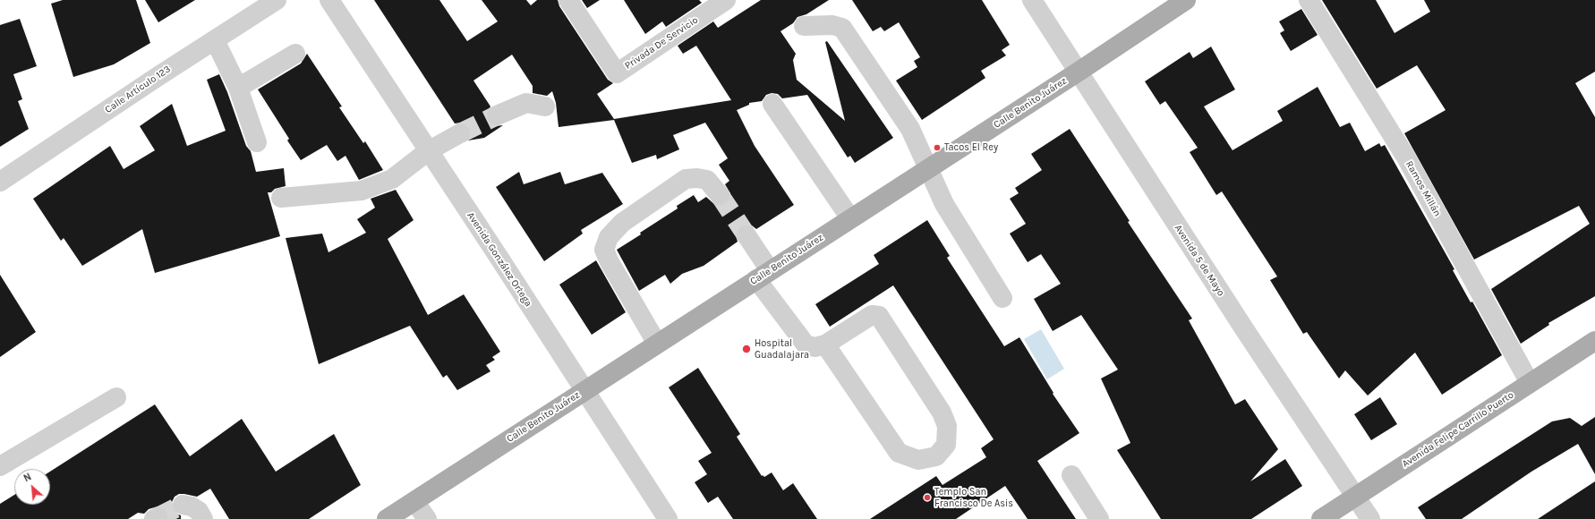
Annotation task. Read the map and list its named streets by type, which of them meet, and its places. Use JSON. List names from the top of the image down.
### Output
{
  "streets": {
    "main road": ["Calle Benito Juárez", "Avenida Felipe Carrillo Puerto"],
    "street": [
      "Privada De Servicio",
      "Calle Artículo 123",
      "Ramos Millán",
      "Avenida González Ortega",
      "Avenida 5 de Mayo"
    ]
  },
  "crossings": [
    ["Calle Benito Juárez", "Avenida González Ortega"],
    ["Calle Benito Juárez", "Avenida 5 de Mayo"],
    ["Ramos Millán", "Avenida Felipe Carrillo Puerto"],
    ["Avenida 5 de Mayo", "Avenida Felipe Carrillo Puerto"]
  ],
  "places": ["Tacos El Rey", "Hospital Guadalajara", "Templo San Francisco De Asis"],
  "north": "top left"
}
